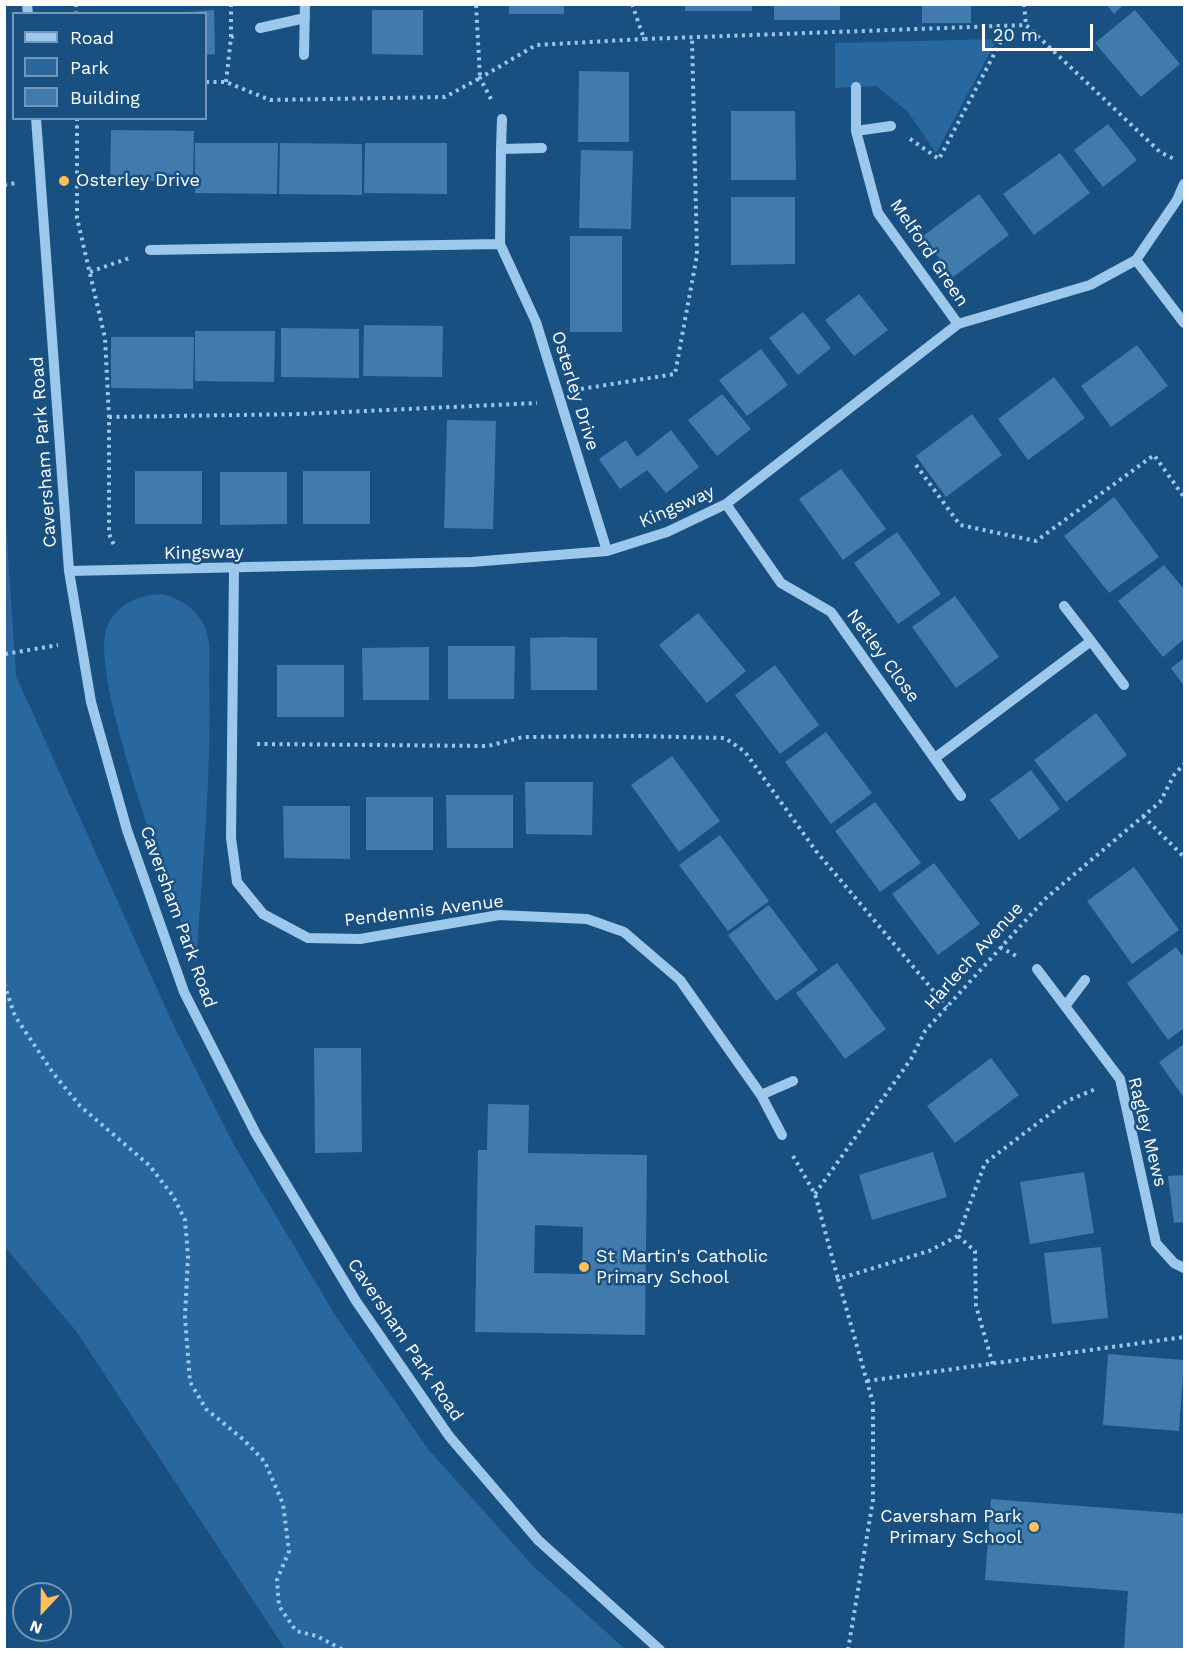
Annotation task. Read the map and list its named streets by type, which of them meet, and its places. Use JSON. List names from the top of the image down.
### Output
{
  "streets": {
    "street": [
      "Melford Green",
      "Osterley Drive",
      "Caversham Park Road",
      "Kingsway",
      "Netley Close",
      "Pendennis Avenue",
      "Ragley Mews"
    ],
    "path": ["Harlech Avenue"]
  },
  "crossings": [
    ["Melford Green", "Kingsway"],
    ["Osterley Drive", "Kingsway"],
    ["Caversham Park Road", "Kingsway"],
    ["Kingsway", "Netley Close"],
    ["Kingsway", "Pendennis Avenue"]
  ],
  "places": ["Osterley Drive", "St Martin's Catholic Primary School", "Caversham Park Primary School"],
  "legend": ["Road", "Park", "Building"],
  "scale_bar": "20 m",
  "north": "bottom"
}
